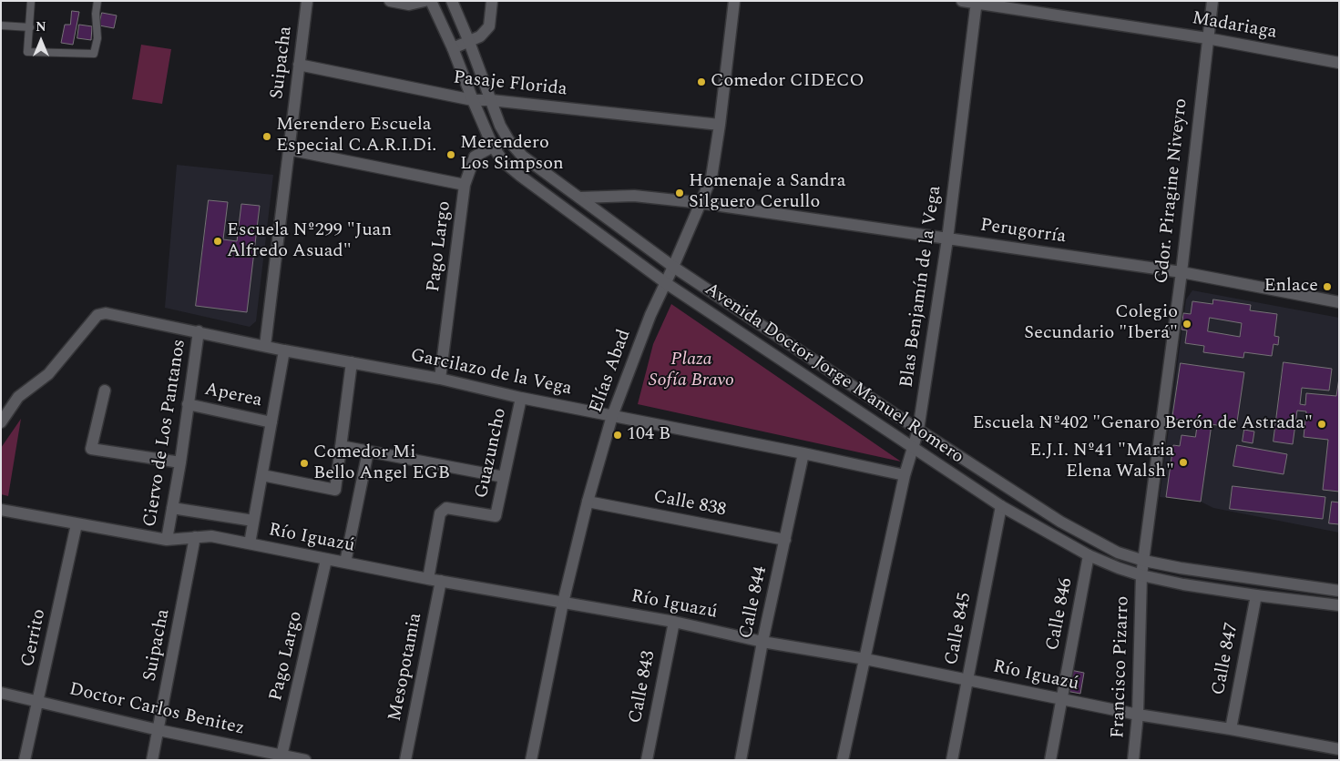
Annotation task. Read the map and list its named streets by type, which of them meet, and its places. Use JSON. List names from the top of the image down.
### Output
{
  "streets": {
    "street": [
      "Madariaga",
      "Suipacha",
      "Pasaje Florida",
      "Gdor. Piragine Niveyro",
      "Perugorría",
      "Pago Largo",
      "Blas Benjamín de la Vega",
      "Elías Abad",
      "Garcilazo de la Vega",
      "Avenida Doctor Jorge Manuel Romero",
      "Aperea",
      "Ciervo de Los Pantanos",
      "Guazuncho",
      "Calle 838",
      "Río Iguazú",
      "Calle 844",
      "Calle 846",
      "Calle 845",
      "Cerrito",
      "Calle 847",
      "Mesopotamia",
      "Francisco Pizarro",
      "Calle 843",
      "Doctor Carlos Benitez"
    ]
  },
  "crossings": [
    ["Madariaga", "Gdor. Piragine Niveyro"],
    ["Madariaga", "Blas Benjamín de la Vega"],
    ["Suipacha", "Pasaje Florida"],
    ["Suipacha", "Garcilazo de la Vega"],
    ["Suipacha", "Río Iguazú"],
    ["Suipacha", "Doctor Carlos Benitez"],
    ["Pasaje Florida", "Elías Abad"],
    ["Pasaje Florida", "Avenida Doctor Jorge Manuel Romero"],
    ["Gdor. Piragine Niveyro", "Perugorría"],
    ["Gdor. Piragine Niveyro", "Avenida Doctor Jorge Manuel Romero"],
    ["Gdor. Piragine Niveyro", "Francisco Pizarro"],
    ["Perugorría", "Blas Benjamín de la Vega"],
    ["Perugorría", "Elías Abad"],
    ["Perugorría", "Avenida Doctor Jorge Manuel Romero"],
    ["Pago Largo", "Garcilazo de la Vega"],
    ["Pago Largo", "Avenida Doctor Jorge Manuel Romero"],
    ["Pago Largo", "Río Iguazú"],
    ["Pago Largo", "Doctor Carlos Benitez"],
    ["Blas Benjamín de la Vega", "Garcilazo de la Vega"],
    ["Blas Benjamín de la Vega", "Avenida Doctor Jorge Manuel Romero"],
    ["Blas Benjamín de la Vega", "Río Iguazú"],
    ["Elías Abad", "Garcilazo de la Vega"],
    ["Elías Abad", "Avenida Doctor Jorge Manuel Romero"],
    ["Elías Abad", "Calle 838"],
    ["Elías Abad", "Río Iguazú"],
    ["Garcilazo de la Vega", "Ciervo de Los Pantanos"],
    ["Garcilazo de la Vega", "Guazuncho"],
    ["Garcilazo de la Vega", "Calle 844"],
    ["Avenida Doctor Jorge Manuel Romero", "Calle 846"],
    ["Avenida Doctor Jorge Manuel Romero", "Calle 845"],
    ["Avenida Doctor Jorge Manuel Romero", "Calle 847"],
    ["Avenida Doctor Jorge Manuel Romero", "Francisco Pizarro"],
    ["Aperea", "Ciervo de Los Pantanos"],
    ["Ciervo de Los Pantanos", "Río Iguazú"],
    ["Guazuncho", "Río Iguazú"],
    ["Calle 838", "Calle 844"],
    ["Río Iguazú", "Calle 844"],
    ["Río Iguazú", "Calle 846"],
    ["Río Iguazú", "Calle 845"],
    ["Río Iguazú", "Cerrito"],
    ["Río Iguazú", "Calle 847"],
    ["Río Iguazú", "Mesopotamia"],
    ["Río Iguazú", "Francisco Pizarro"],
    ["Río Iguazú", "Calle 843"],
    ["Cerrito", "Doctor Carlos Benitez"]
  ],
  "parks": ["Plaza Sofía Bravo"],
  "places": [
    "Comedor CIDECO",
    "Merendero Escuela Especial C.A.R.I.Di.",
    "Merendero Los Simpson",
    "Homenaje a Sandra Silguero Cerullo",
    "Escuela Nº299 \"Juan Alfredo Asuad\"",
    "Enlace",
    "Colegio Secundario \"Iberá\"",
    "Escuela Nº402 \"Genaro Berón de Astrada\"",
    "104 B",
    "E.J.I. Nº41 \"Maria Elena Walsh\"",
    "Comedor Mi Bello Angel EGB"
  ],
  "north": "top"
}
